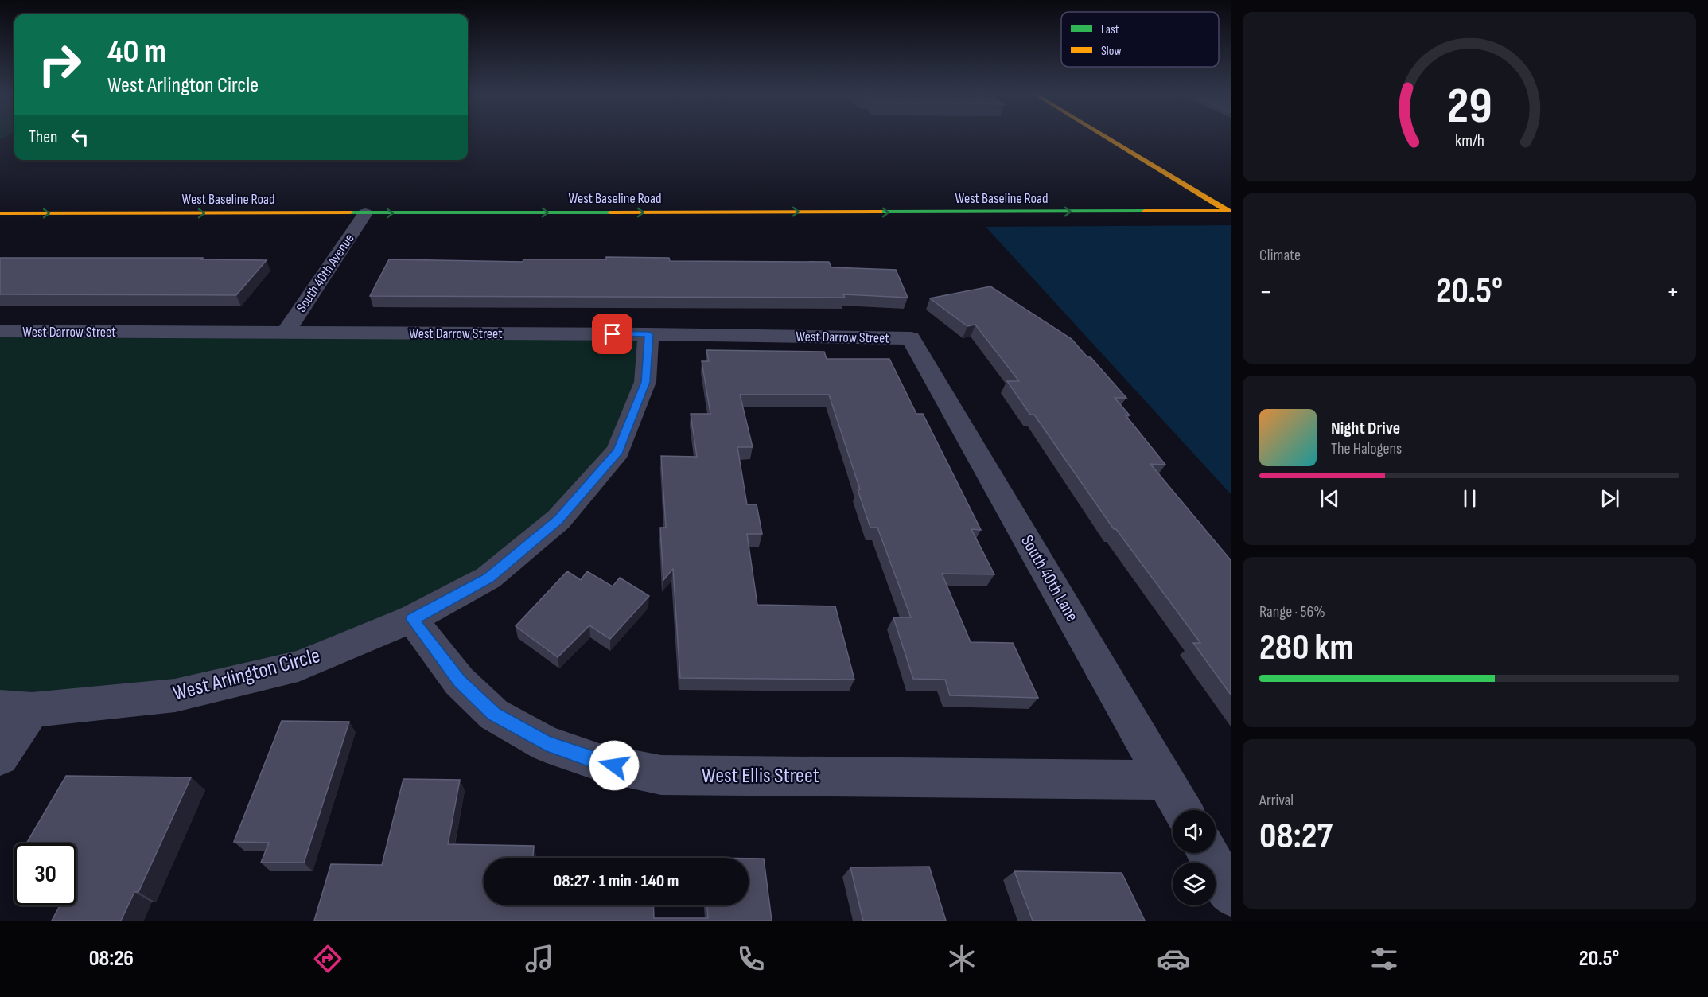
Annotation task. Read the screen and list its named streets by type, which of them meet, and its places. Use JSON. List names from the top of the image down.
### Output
{
  "streets": {
    "main road": ["West Baseline Road"],
    "street": [
      "South 40th Avenue",
      "West Darrow Street",
      "South 40th Lane",
      "West Arlington Circle",
      "West Ellis Street"
    ]
  },
  "crossings": [
    ["West Baseline Road", "South 40th Avenue"],
    ["South 40th Avenue", "West Darrow Street"],
    ["West Darrow Street", "South 40th Lane"],
    ["West Darrow Street", "West Arlington Circle"],
    ["South 40th Lane", "West Ellis Street"],
    ["West Arlington Circle", "West Ellis Street"]
  ],
  "one_way": ["West Baseline Road"],
  "legend": ["Fast", "Slow"],
  "page": {
    "turn": ["40 m", "West Arlington Circle"],
    "then": "Then",
    "tile": [
      "Climate",
      ["Range · 56%", "280 km"],
      ["Arrival", "08:27"]
    ],
    "heat": ["−", "20.5°", "+"],
    "song": ["Night Drive", "The Halogens"],
    "limit": "30",
    "trip": "08:27 · 1 min · 140 m",
    "tabs": ["08:26", "20.5°"],
    "gauge": ["29", "km/h"]
  }
}
